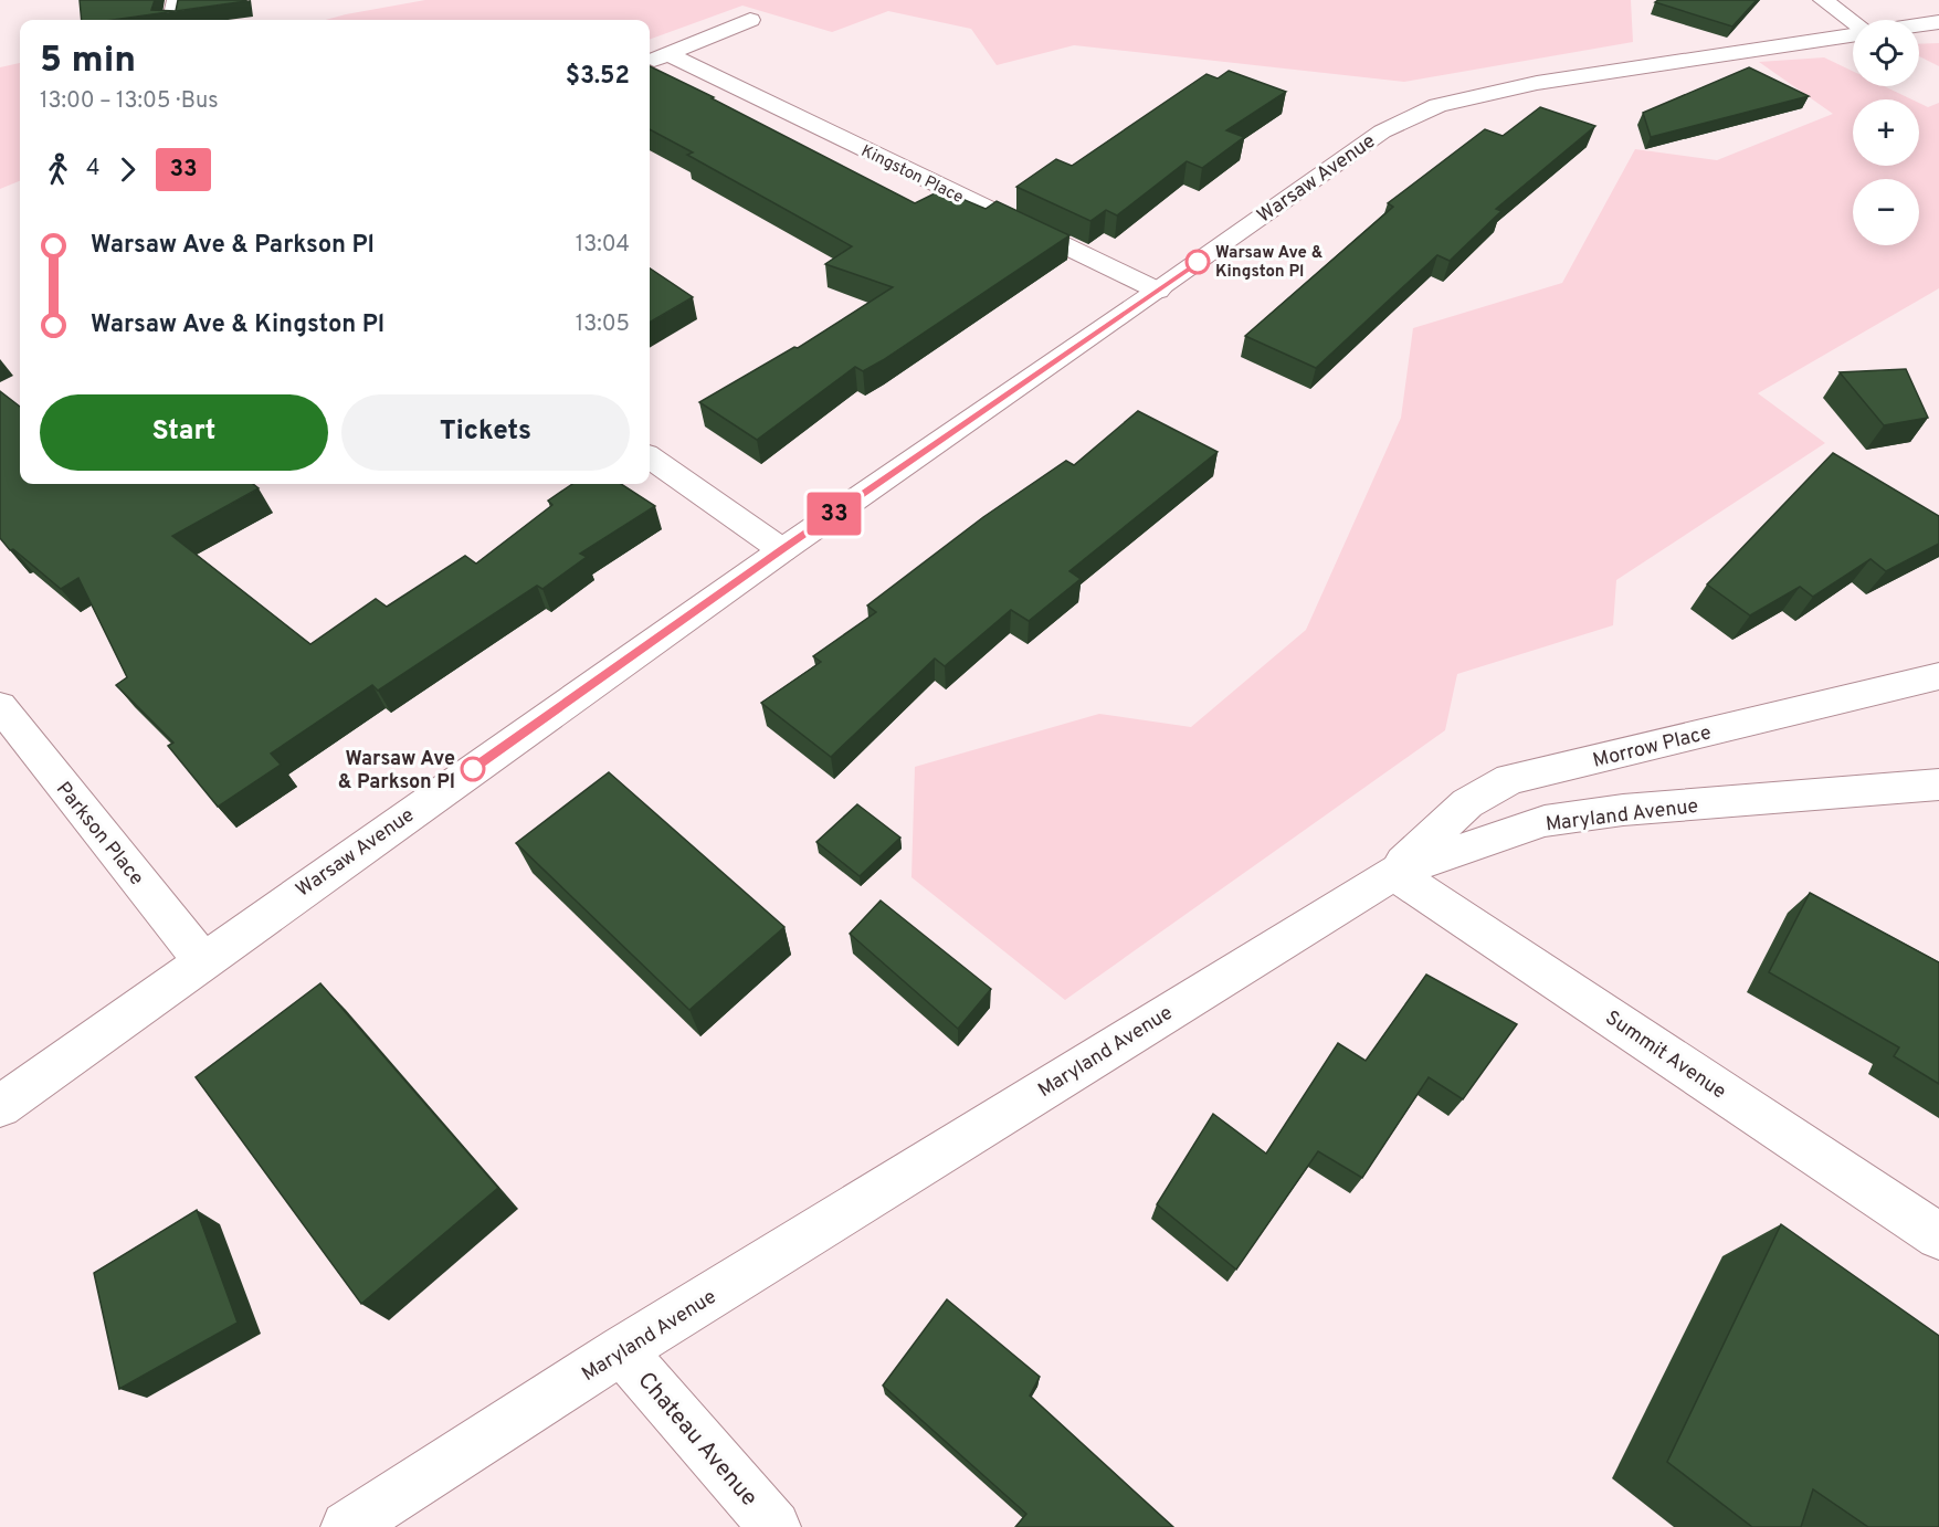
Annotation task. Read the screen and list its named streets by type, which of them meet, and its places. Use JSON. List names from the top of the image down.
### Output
{
  "streets": {
    "street": [
      "Kingston Place",
      "Warsaw Avenue",
      "Morrow Place",
      "Maryland Avenue",
      "Parkson Place",
      "Summit Avenue",
      "Chateau Avenue"
    ]
  },
  "crossings": [
    ["Kingston Place", "Warsaw Avenue"],
    ["Warsaw Avenue", "Parkson Place"],
    ["Morrow Place", "Maryland Avenue"],
    ["Morrow Place", "Summit Avenue"],
    ["Maryland Avenue", "Summit Avenue"],
    ["Maryland Avenue", "Chateau Avenue"]
  ],
  "places": ["Warsaw Ave & Kingston Pl", "Warsaw Ave & Parkson Pl"],
  "lines": ["bus line 33"],
  "page": {
    "on_map": "33",
    "map_buttons": ["+", "−"],
    "heading": ["5 min", "13:00 – 13:05 · Bus", "$3.52"],
    "legs": ["4", "33"],
    "list": [
      {
        "name": "Warsaw Ave & Parkson Pl",
        "value": "13:04"
      },
      {
        "name": "Warsaw Ave & Kingston Pl",
        "value": "13:05"
      }
    ],
    "buttons": ["Start", "Tickets"]
  }
}
